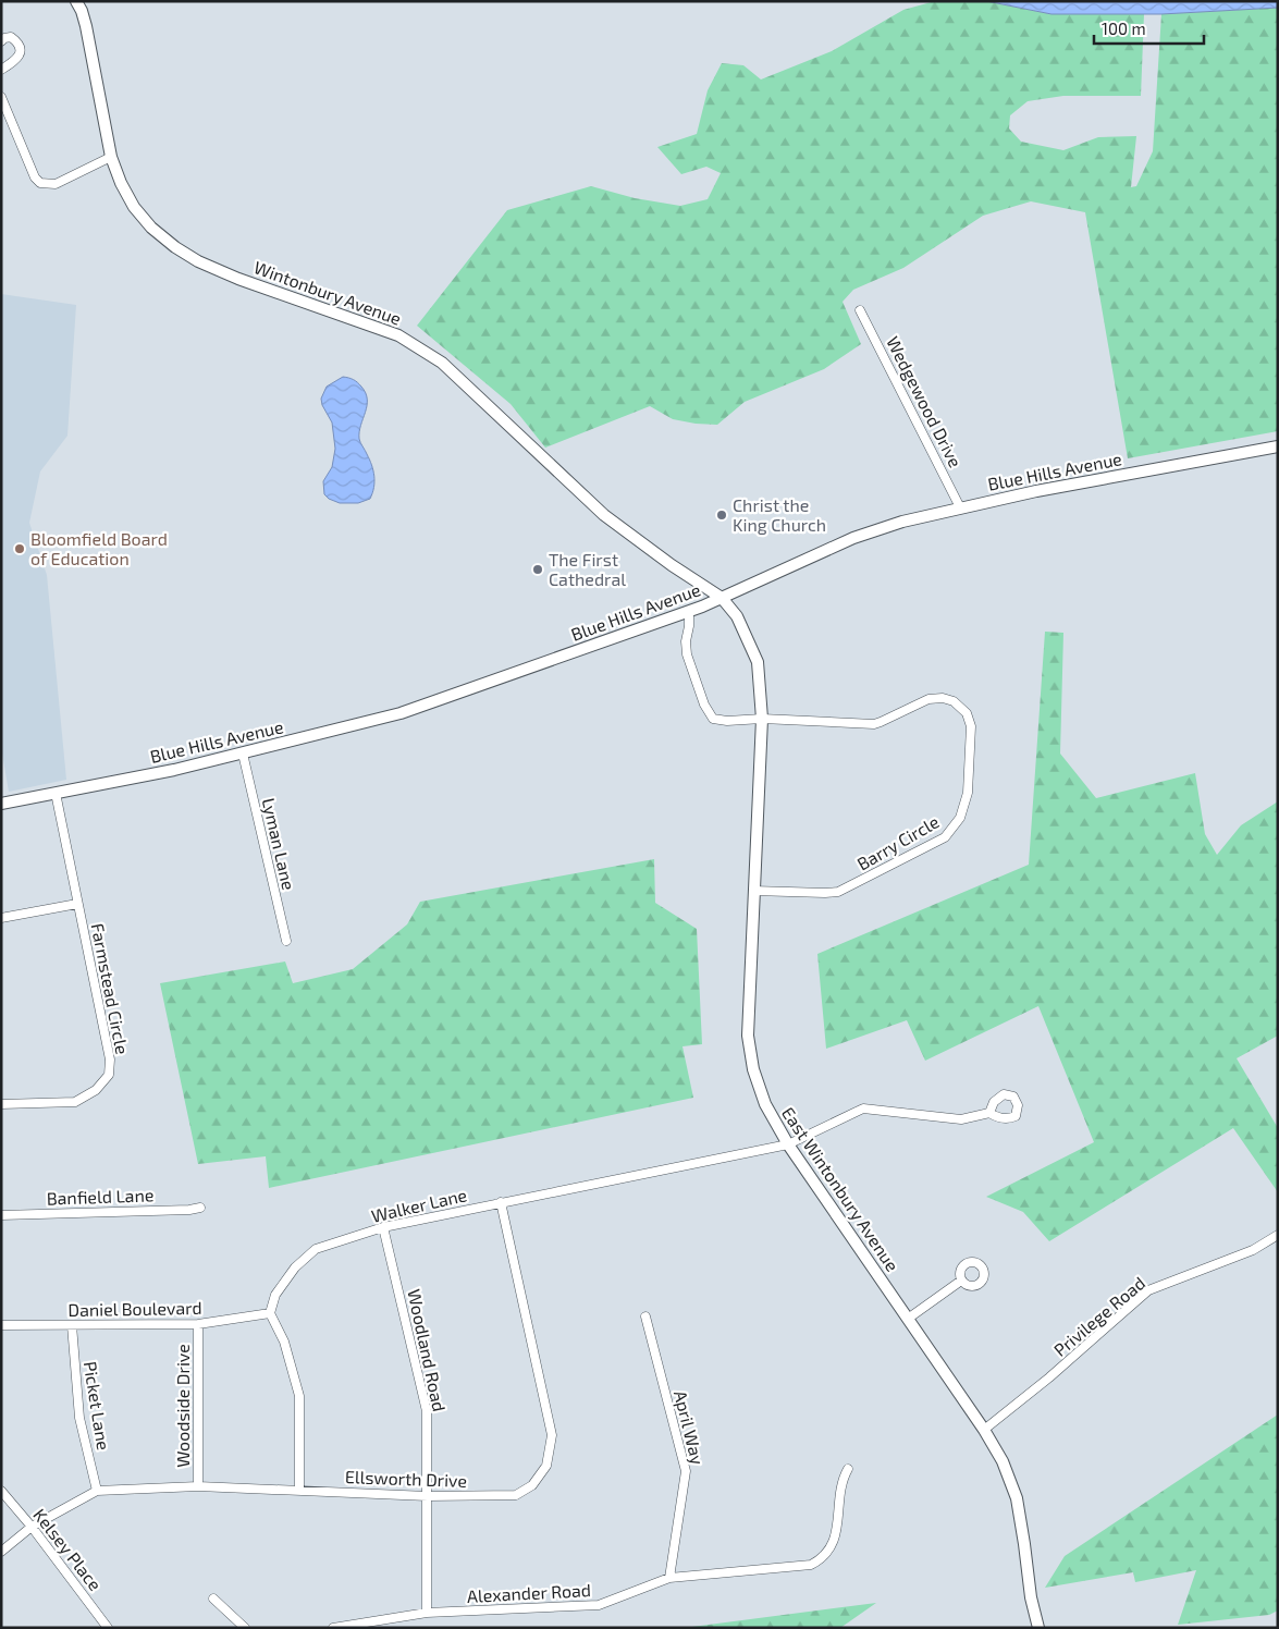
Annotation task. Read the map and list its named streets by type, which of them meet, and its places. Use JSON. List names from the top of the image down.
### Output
{
  "streets": {
    "main road": ["Wintonbury Avenue", "Blue Hills Avenue", "East Wintonbury Avenue"],
    "street": [
      "Wedgewood Drive",
      "Barry Circle",
      "Lyman Lane",
      "Farmstead Circle",
      "Banfield Lane",
      "Walker Lane",
      "Daniel Boulevard",
      "Privilege Road",
      "Woodland Road",
      "Picket Lane",
      "Woodside Drive",
      "April Way",
      "Ellsworth Drive",
      "Kelsey Place",
      "Alexander Road"
    ]
  },
  "crossings": [
    ["Wintonbury Avenue", "Blue Hills Avenue"],
    ["Wintonbury Avenue", "East Wintonbury Avenue"],
    ["Wedgewood Drive", "Blue Hills Avenue"],
    ["Blue Hills Avenue", "Lyman Lane"],
    ["Blue Hills Avenue", "Farmstead Circle"],
    ["Blue Hills Avenue", "East Wintonbury Avenue"],
    ["Barry Circle", "East Wintonbury Avenue"],
    ["East Wintonbury Avenue", "Walker Lane"],
    ["East Wintonbury Avenue", "Privilege Road"],
    ["Walker Lane", "Daniel Boulevard"],
    ["Walker Lane", "Woodland Road"],
    ["Walker Lane", "Ellsworth Drive"],
    ["Daniel Boulevard", "Picket Lane"],
    ["Daniel Boulevard", "Woodside Drive"],
    ["Woodland Road", "Ellsworth Drive"],
    ["Woodland Road", "Alexander Road"],
    ["Picket Lane", "Ellsworth Drive"],
    ["Woodside Drive", "Ellsworth Drive"],
    ["April Way", "Alexander Road"],
    ["Ellsworth Drive", "Kelsey Place"]
  ],
  "places": ["Christ the King Church", "Bloomfield Board of Education", "The First Cathedral"],
  "scale_bar": "100 m"
}
